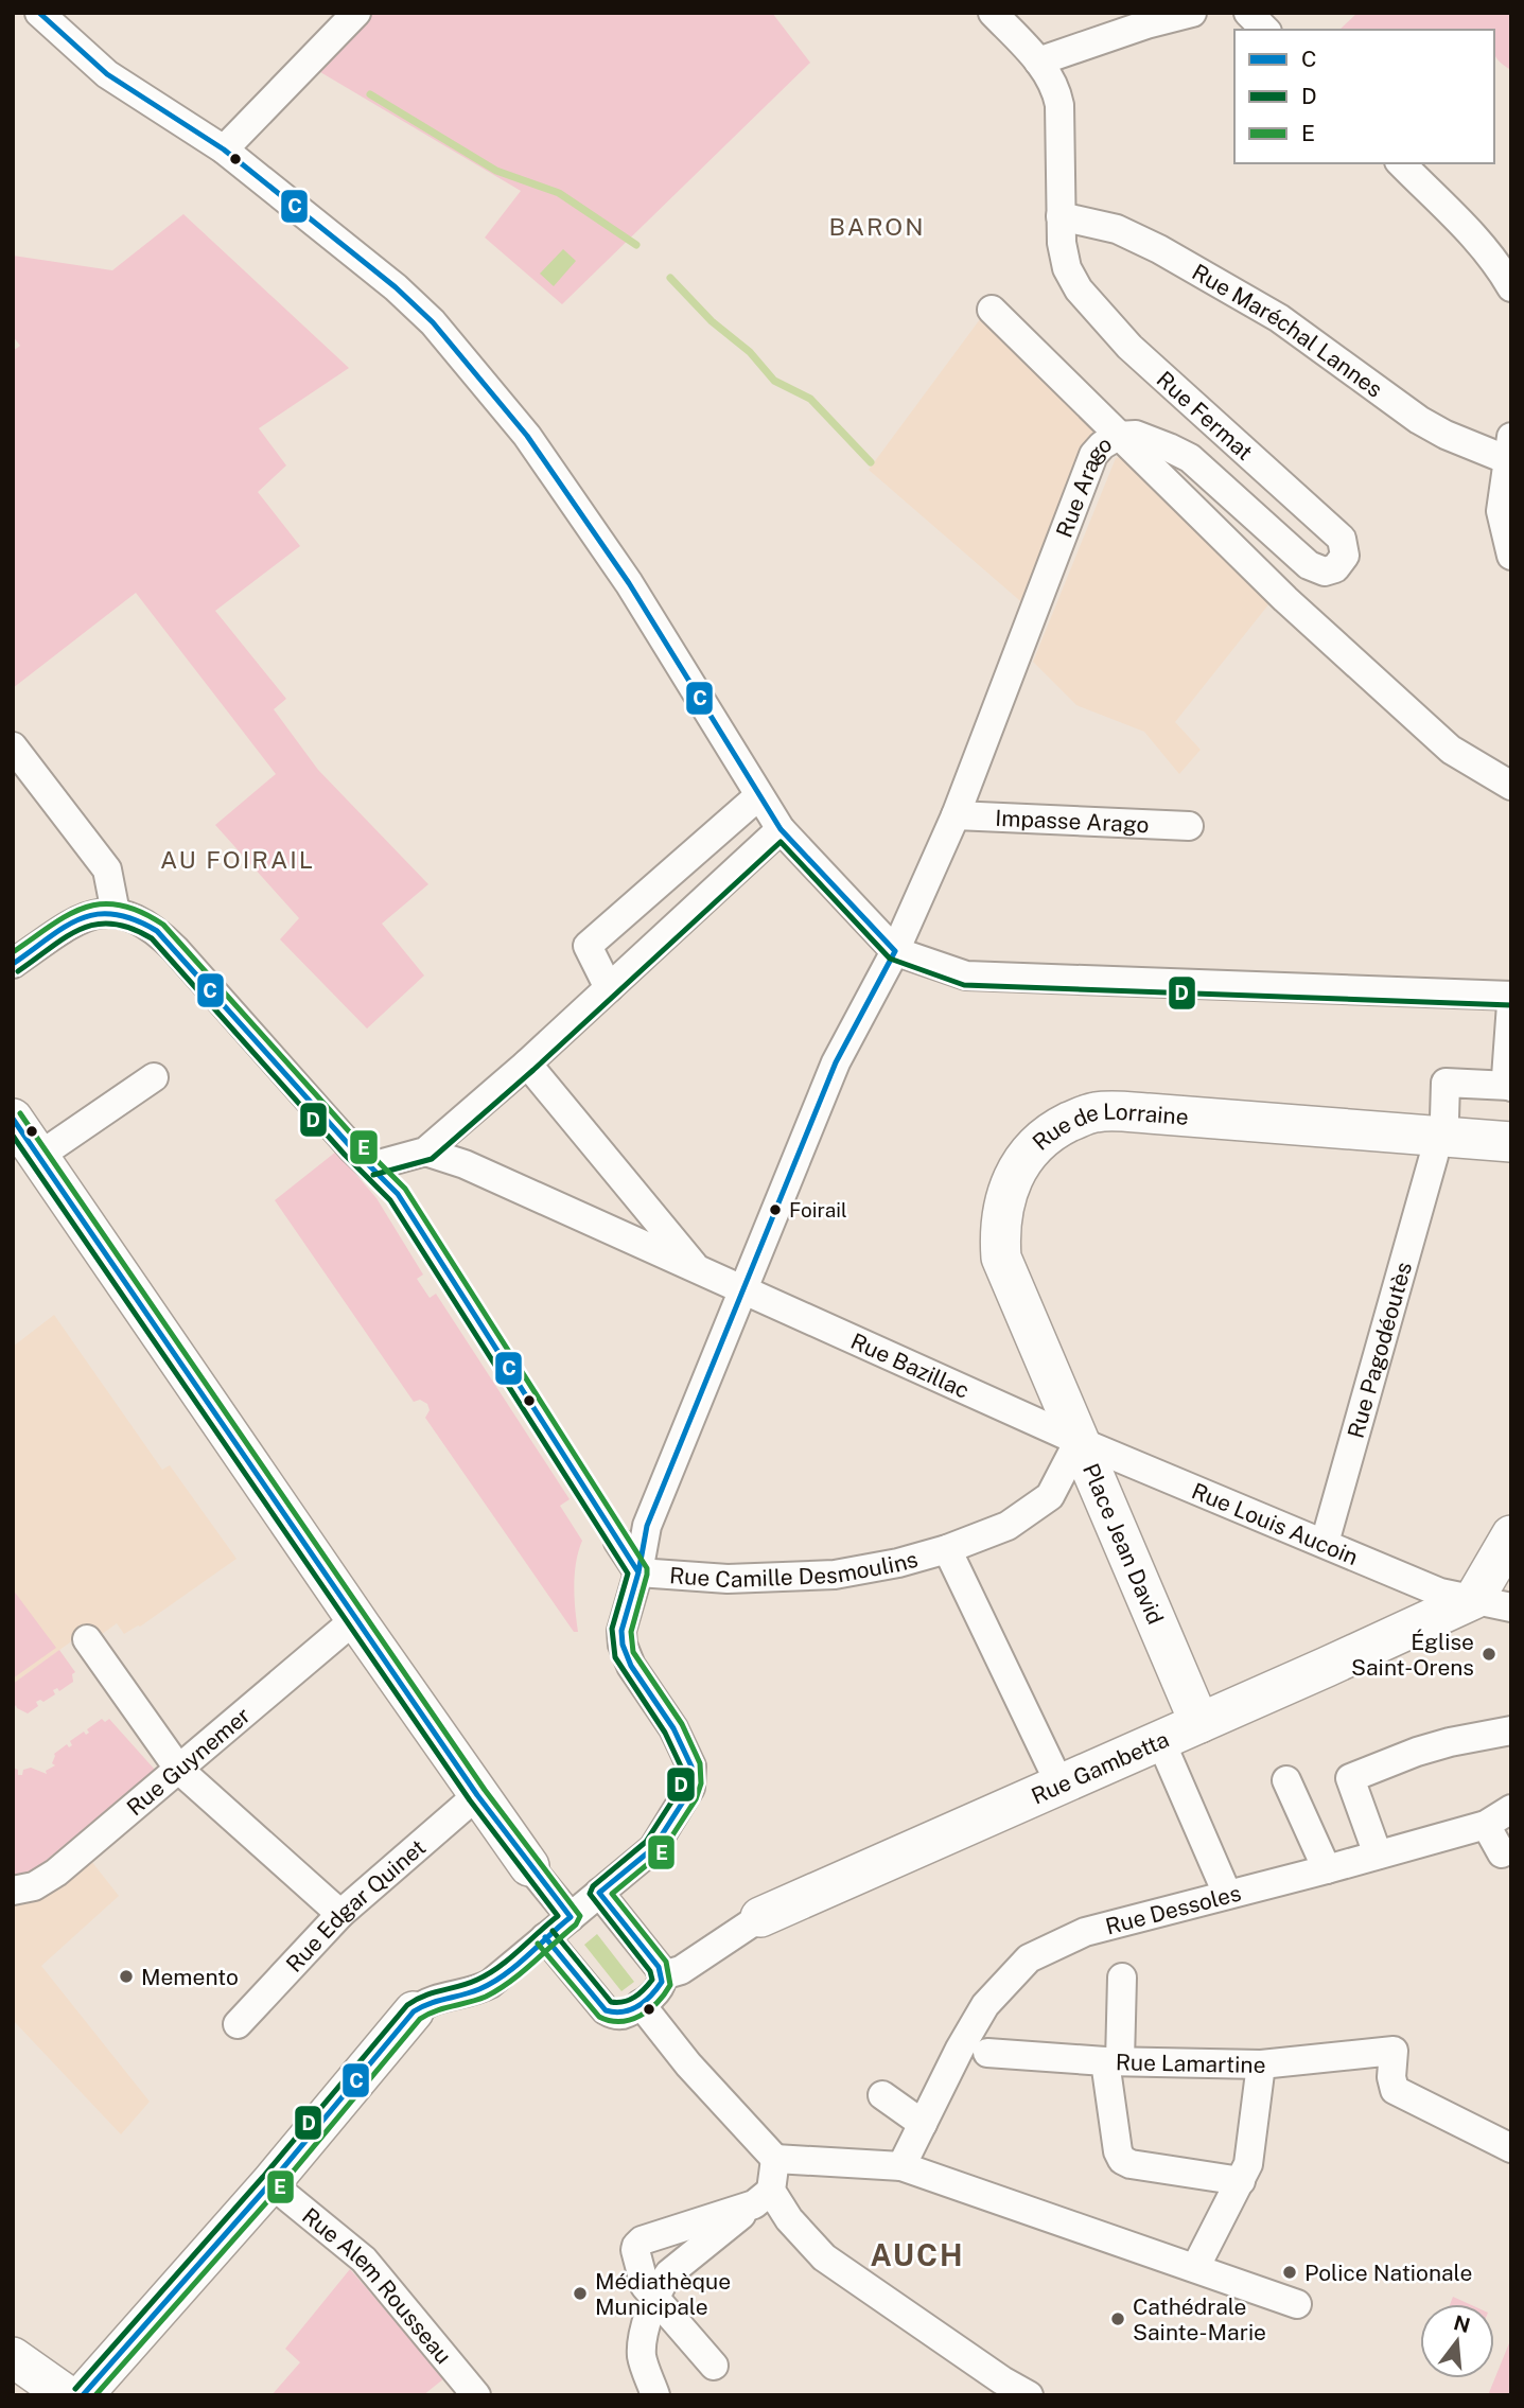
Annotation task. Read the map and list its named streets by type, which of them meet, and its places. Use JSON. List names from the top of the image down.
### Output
{
  "streets": {
    "main road": ["Rue de Lorraine", "Place Jean David", "Rue Gambetta"],
    "street": [
      "Rue Maréchal Lannes",
      "Rue Fermat",
      "Rue Arago",
      "Impasse Arago",
      "Rue Pagodéoutès",
      "Rue Bazillac",
      "Rue Louis Aucoin",
      "Rue Camille Desmoulins",
      "Rue Guynemer",
      "Rue Edgar Quinet",
      "Rue Dessoles",
      "Rue Lamartine",
      "Rue Alem Rousseau"
    ]
  },
  "crossings": [
    ["Rue Maréchal Lannes", "Rue Fermat"],
    ["Rue Fermat", "Rue Arago"],
    ["Rue Arago", "Impasse Arago"],
    ["Rue Arago", "Rue Bazillac"],
    ["Rue Arago", "Rue Camille Desmoulins"],
    ["Rue de Lorraine", "Rue Bazillac"],
    ["Rue de Lorraine", "Rue Louis Aucoin"],
    ["Rue de Lorraine", "Place Jean David"],
    ["Rue Pagodéoutès", "Rue Louis Aucoin"],
    ["Rue Bazillac", "Rue Louis Aucoin"],
    ["Rue Bazillac", "Place Jean David"],
    ["Rue Louis Aucoin", "Place Jean David"],
    ["Rue Louis Aucoin", "Rue Gambetta"],
    ["Place Jean David", "Rue Camille Desmoulins"],
    ["Place Jean David", "Rue Gambetta"]
  ],
  "districts": ["BARON", "AU FOIRAIL", "AUCH"],
  "places": [
    "Foirail",
    "Église Saint-Orens",
    "Memento",
    "Police Nationale",
    "Médiathèque Municipale",
    "Cathédrale Sainte-Marie"
  ],
  "lines": ["transit line C", "transit line D", "transit line E"],
  "legend": ["C", "D", "E"],
  "north": "top"
}
